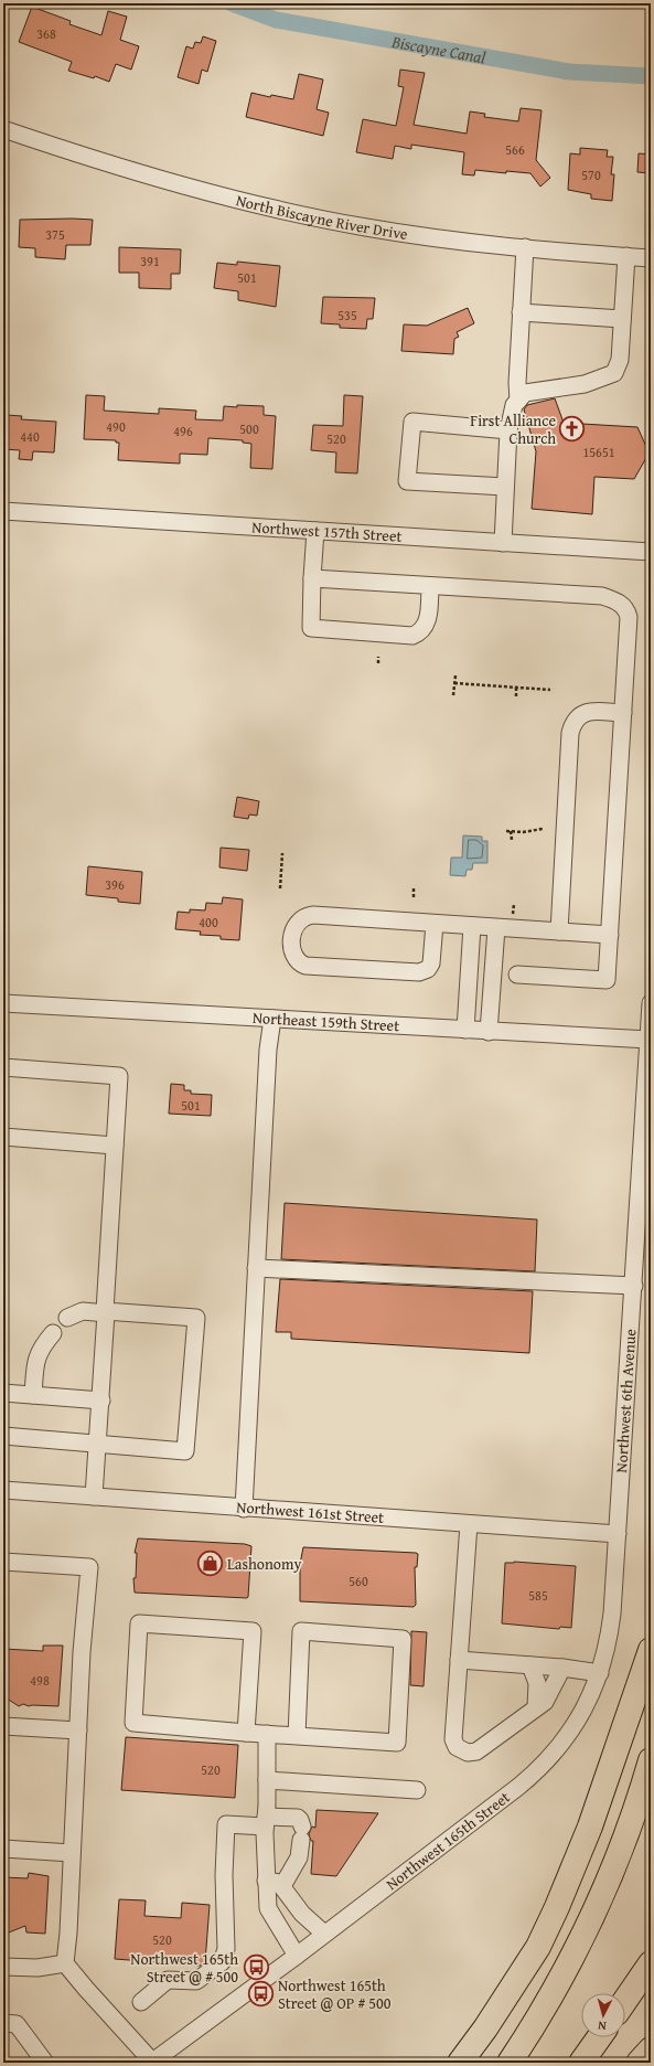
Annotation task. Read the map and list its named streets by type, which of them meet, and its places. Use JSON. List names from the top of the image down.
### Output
{
  "streets": {
    "street": [
      "North Biscayne River Drive",
      "Northwest 157th Street",
      "Northeast 159th Street",
      "Northwest 6th Avenue",
      "Northwest 161st Street",
      "Northwest 165th Street"
    ]
  },
  "crossings": [
    ["Northeast 159th Street", "Northwest 6th Avenue"],
    ["Northwest 6th Avenue", "Northwest 161st Street"],
    ["Northwest 6th Avenue", "Northwest 165th Street"],
    ["Northwest 161st Street", "Northwest 165th Street"]
  ],
  "water": ["Biscayne Canal"],
  "places": {
    "church": ["First Alliance Church"],
    "shop": ["Lashonomy"],
    "bus stop": ["Northwest 165th Street @ # 500", "Northwest 165th Street @ OP # 500"]
  },
  "house_numbers": [
    "368",
    "566",
    "570",
    "375",
    "391",
    "501",
    "535",
    "490",
    "500",
    "496",
    "440",
    "520",
    "15651",
    "396",
    "400",
    "501",
    "560",
    "585",
    "498",
    "520",
    "520"
  ],
  "north": "bottom"
}
